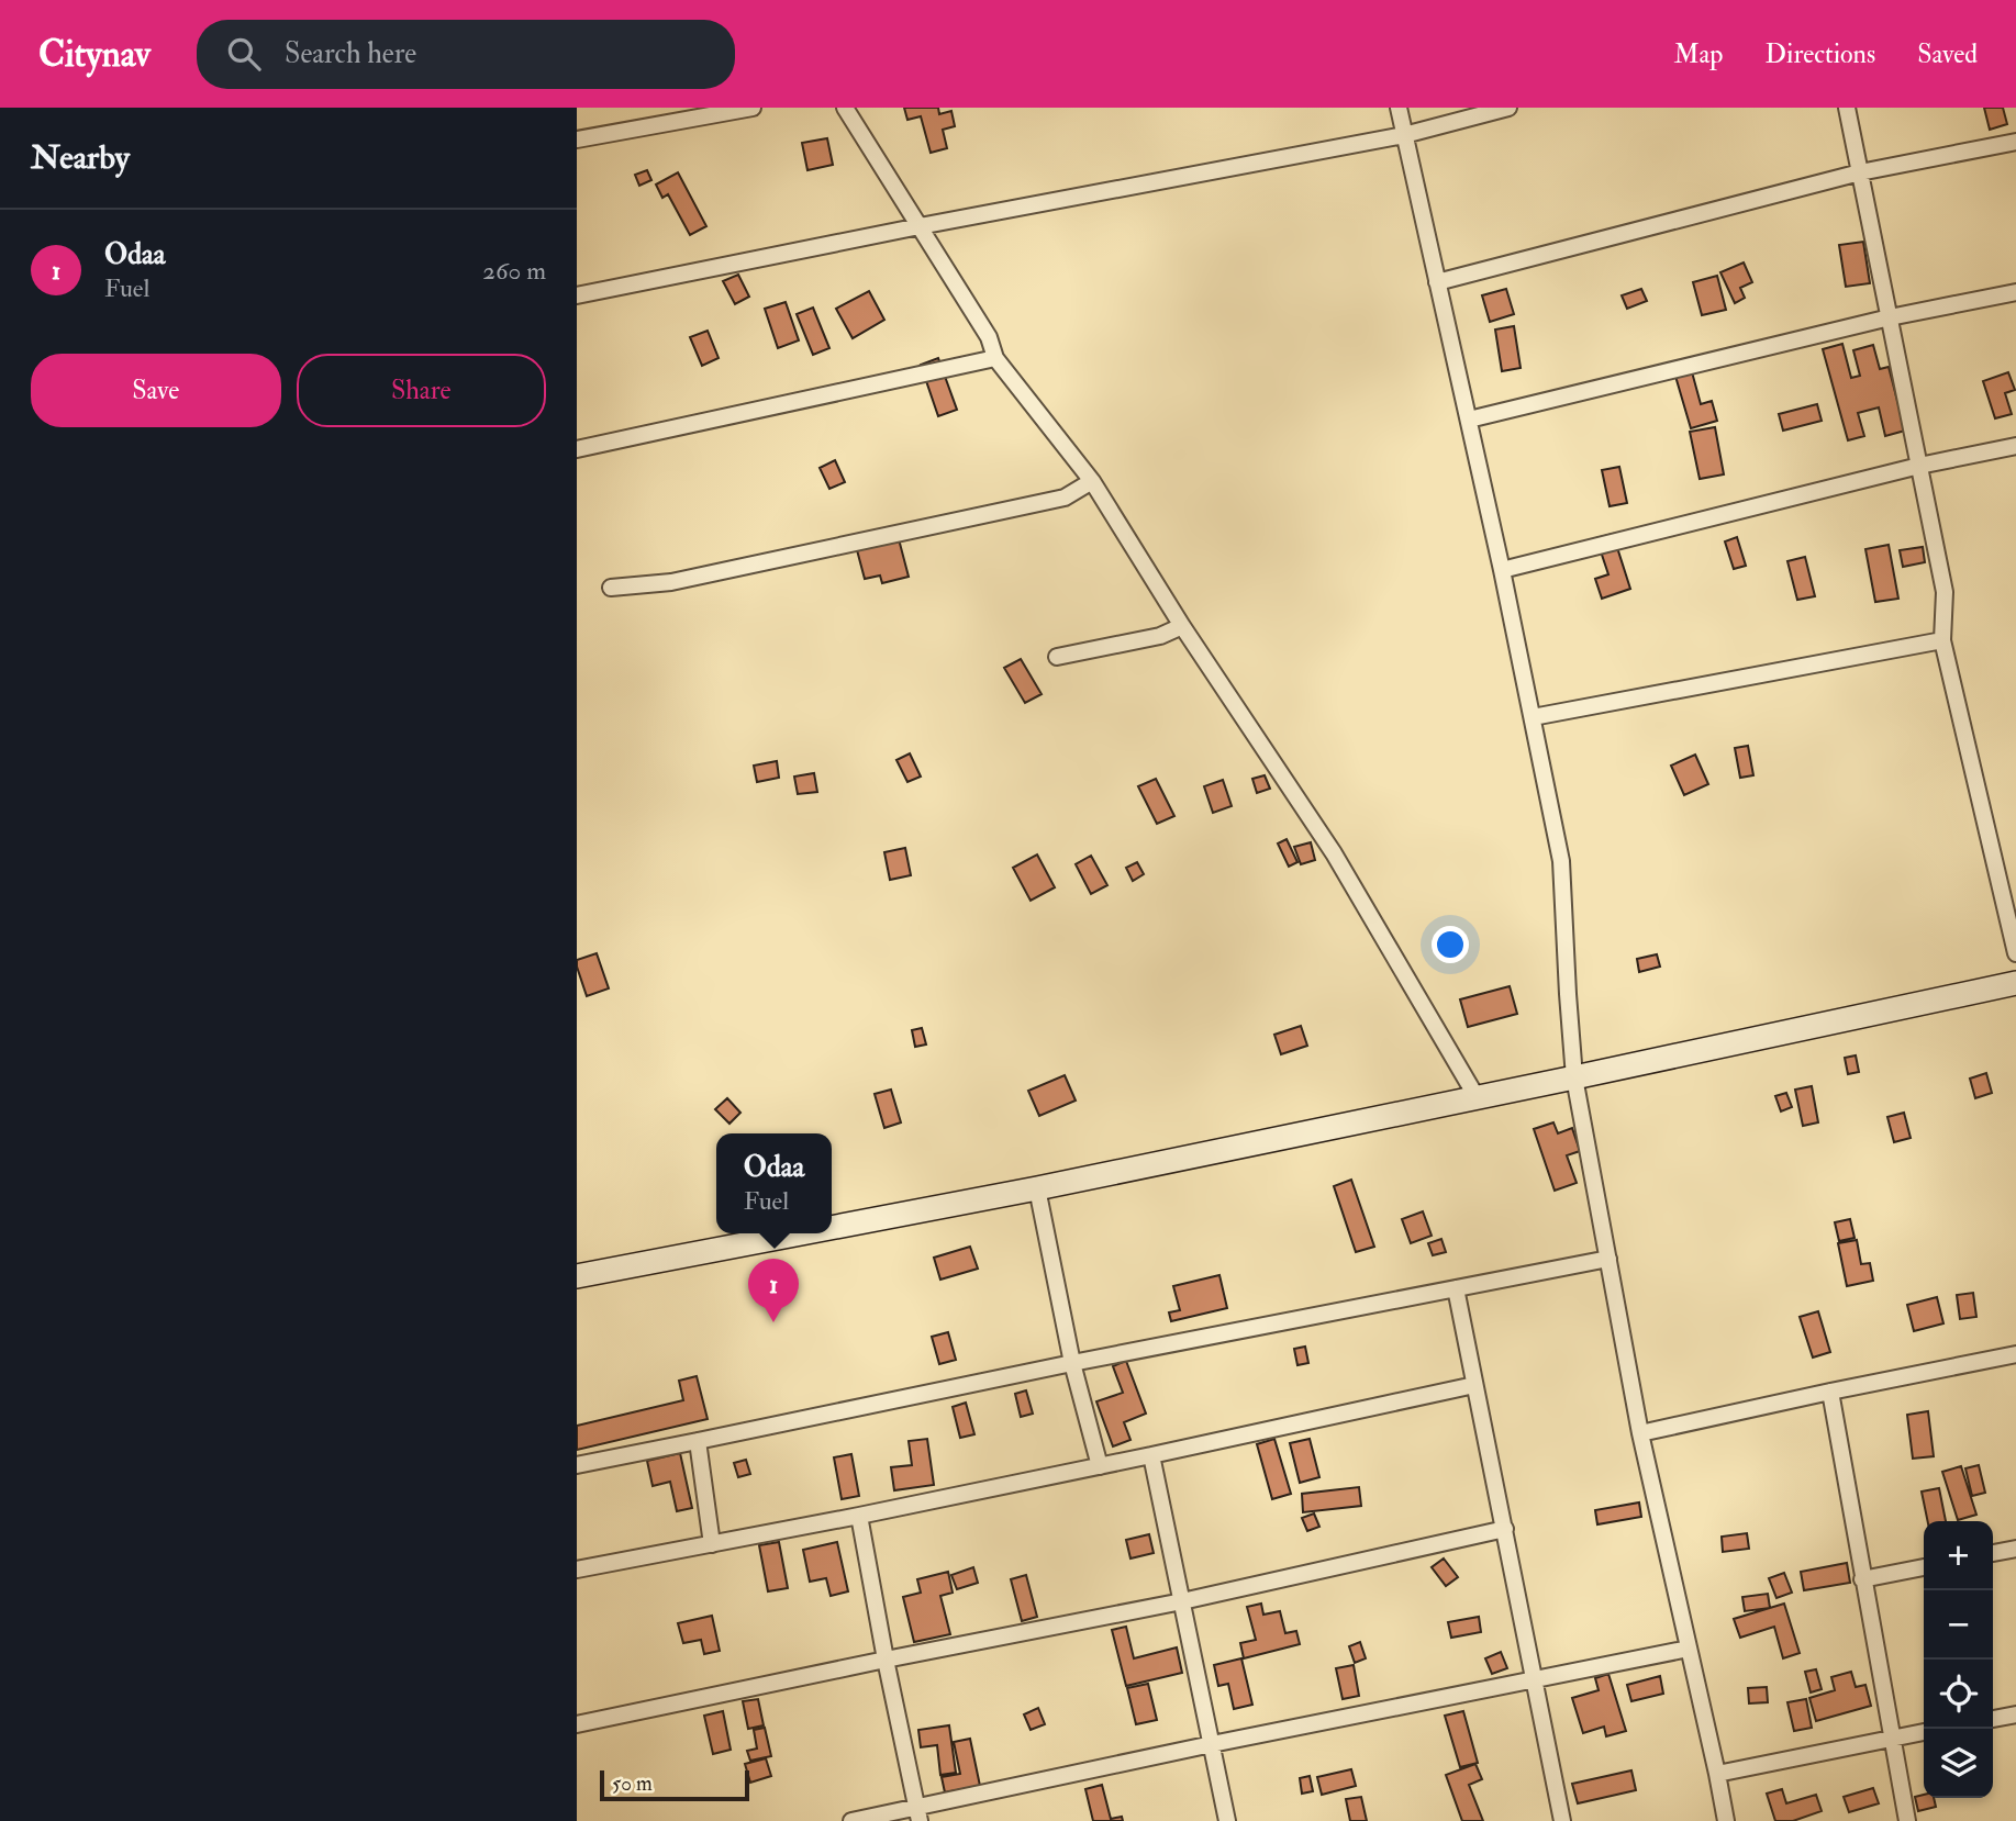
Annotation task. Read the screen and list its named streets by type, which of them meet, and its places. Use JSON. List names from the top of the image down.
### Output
{
  "scale_bar": "50 m",
  "page": {
    "header": "Citynav",
    "search": "Search here",
    "nav": ["Map", "Directions", "Saved"],
    "heading": "Nearby",
    "list": [
      {
        "mark": "1",
        "name": "Odaa",
        "note": "Fuel",
        "value": "260 m"
      }
    ],
    "buttons": ["Save", "Share"],
    "popup": ["Odaa", "Fuel"],
    "pins": "1",
    "map_buttons": ["+", "−"],
    "scale": "50 m"
  }
}
